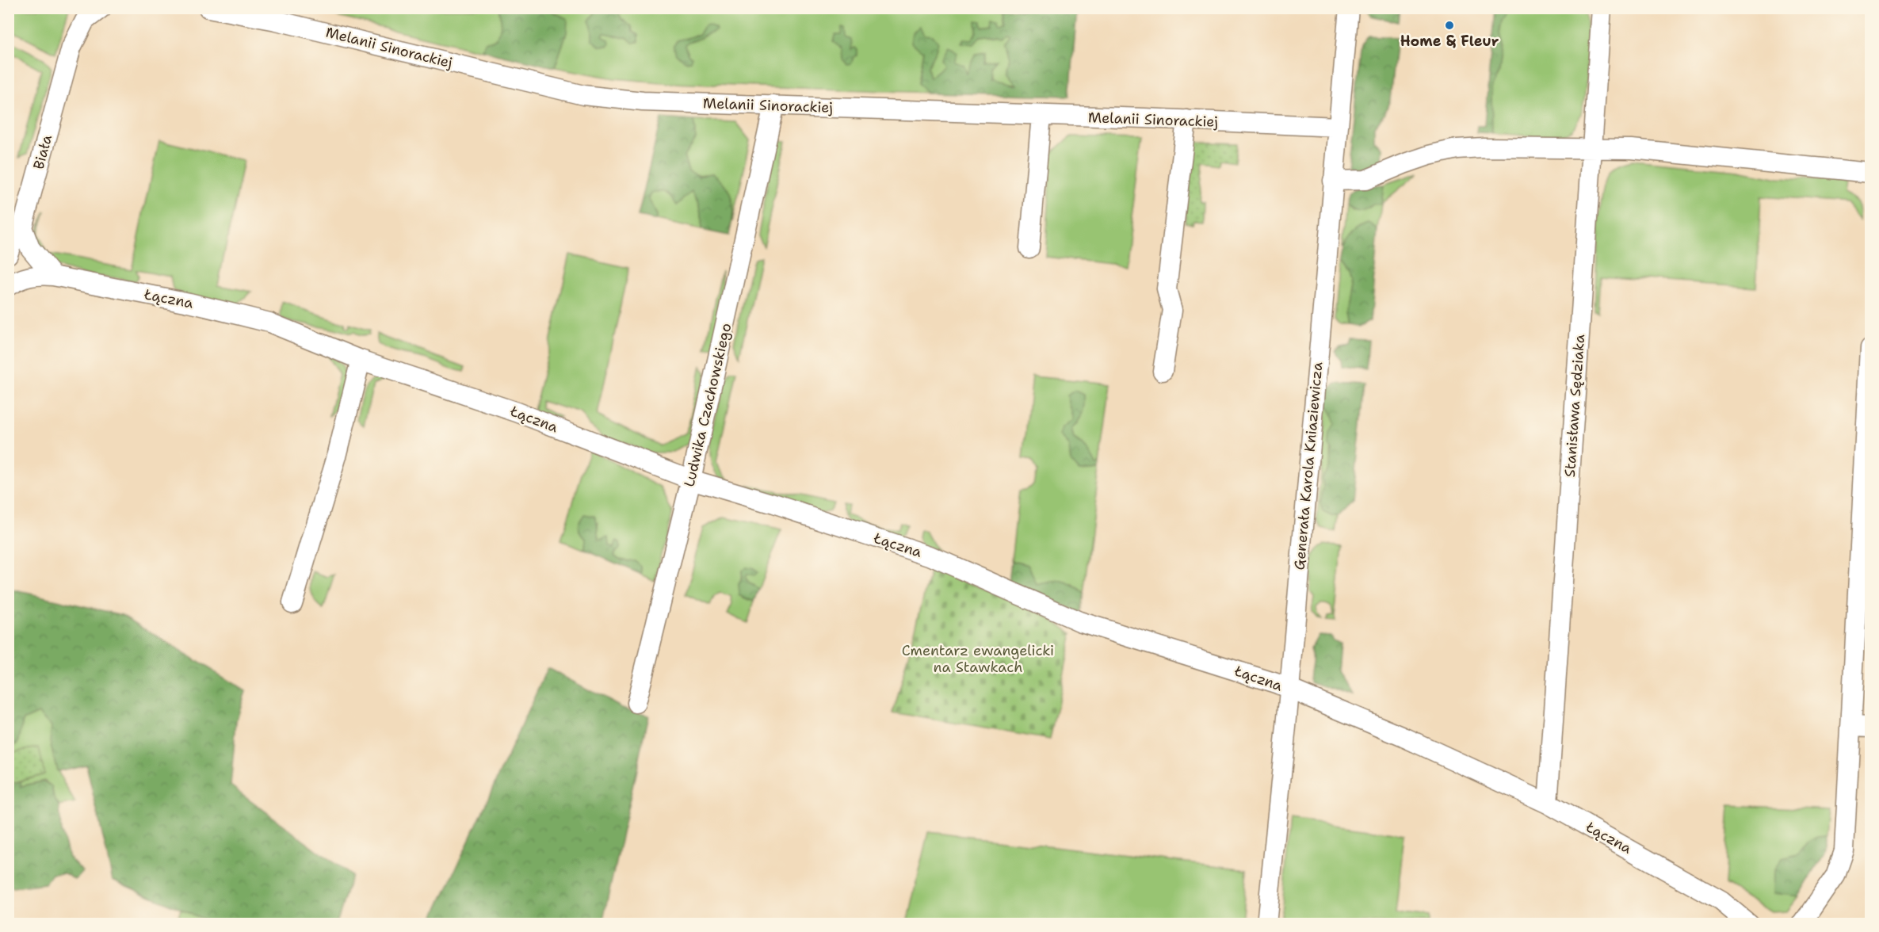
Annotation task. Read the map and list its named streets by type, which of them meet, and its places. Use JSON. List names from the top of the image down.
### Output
{
  "streets": {
    "street": [
      "Melanii Sinorackiej",
      "Biała",
      "Łączna",
      "Ludwika Czachowskiego",
      "Stanisława Sędziaka",
      "Generała Karola Kniaziewicza"
    ]
  },
  "crossings": [
    ["Melanii Sinorackiej", "Ludwika Czachowskiego"],
    ["Melanii Sinorackiej", "Generała Karola Kniaziewicza"],
    ["Łączna", "Ludwika Czachowskiego"],
    ["Łączna", "Stanisława Sędziaka"],
    ["Łączna", "Generała Karola Kniaziewicza"]
  ],
  "parks": ["Cmentarz ewangelicki na Stawkach"],
  "places": ["Home & Fleur"]
}
